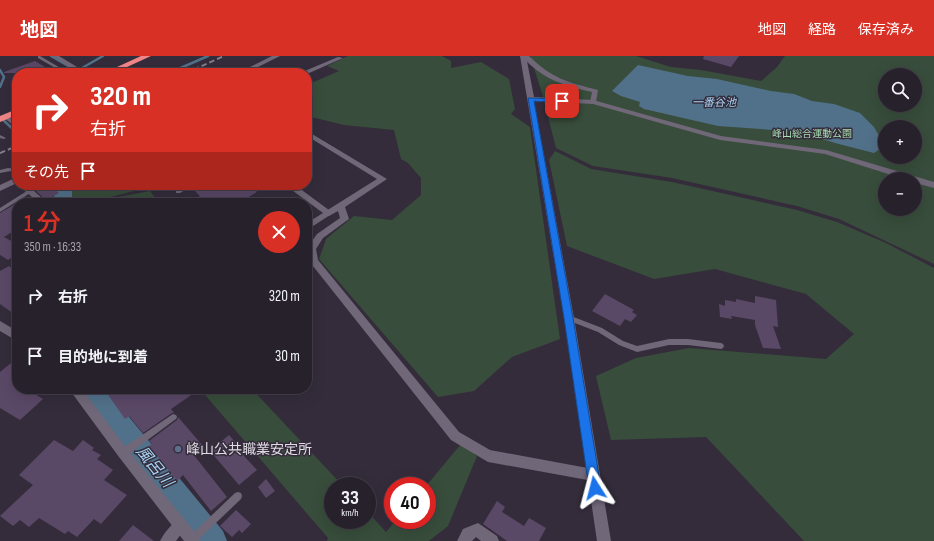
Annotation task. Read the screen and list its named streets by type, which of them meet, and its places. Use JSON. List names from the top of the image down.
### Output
{
  "water": ["一番谷池", "風呂川"],
  "parks": ["峰山総合運動公園"],
  "places": ["峰山公共職業安定所"],
  "page": {
    "header": "地図",
    "nav": ["地図", "経路", "保存済み"],
    "map_buttons": ["+", "−"],
    "turn": ["320 m", "右折"],
    "then": "その先",
    "heading": ["1 分", "350 m · 16:33"],
    "list": [
      {
        "name": "右折",
        "value": "320 m"
      },
      {
        "name": "目的地に到着",
        "value": "30 m"
      }
    ],
    "speed": "33 km/h",
    "limit": "40"
  }
}
